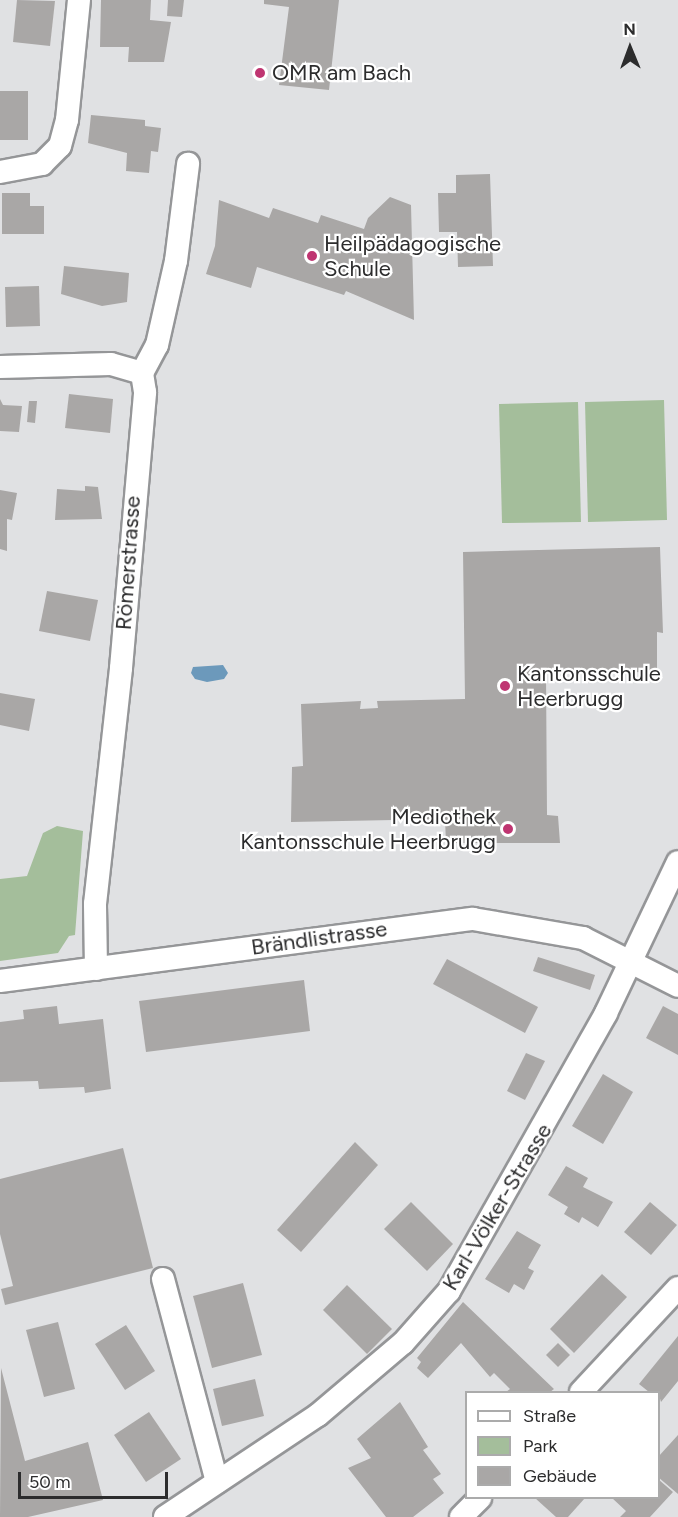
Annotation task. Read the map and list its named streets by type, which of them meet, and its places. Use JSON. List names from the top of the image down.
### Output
{
  "streets": {
    "street": ["Römerstrasse", "Brändlistrasse", "Karl-Völker-Strasse"]
  },
  "crossings": [
    ["Römerstrasse", "Brändlistrasse"],
    ["Brändlistrasse", "Karl-Völker-Strasse"]
  ],
  "places": [
    "OMR am Bach",
    "Heilpädagogische Schule",
    "Kantonsschule Heerbrugg",
    "Mediothek Kantonsschule Heerbrugg"
  ],
  "legend": ["Straße", "Park", "Gebäude"],
  "scale_bar": "50 m",
  "north": "top"
}
